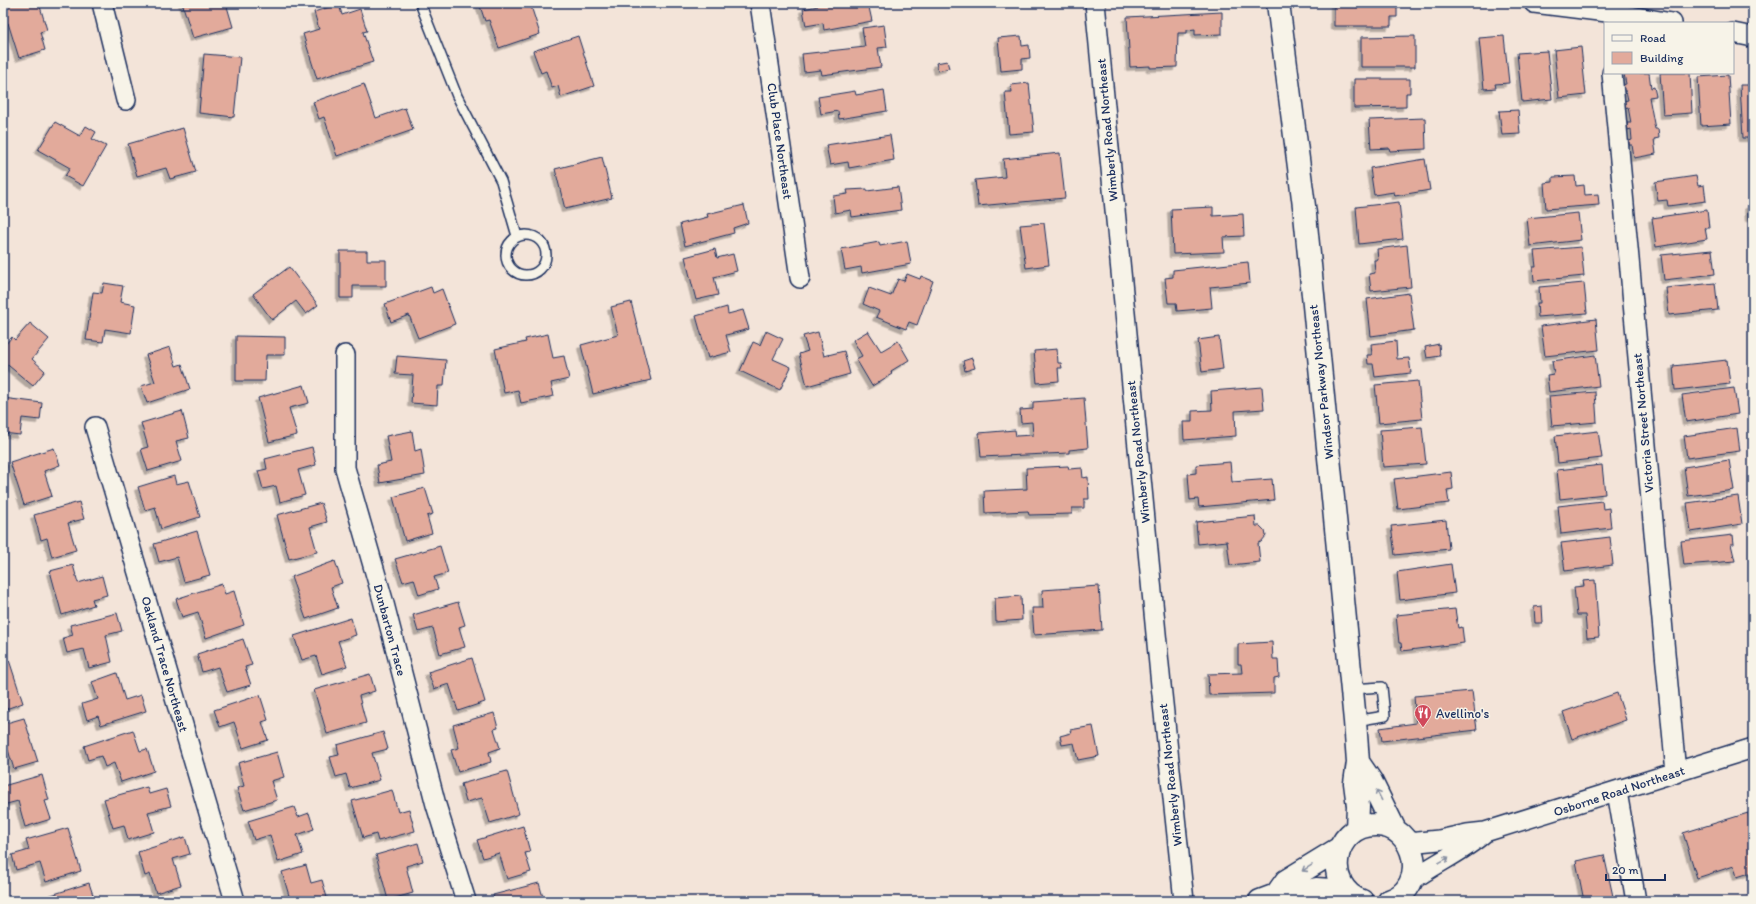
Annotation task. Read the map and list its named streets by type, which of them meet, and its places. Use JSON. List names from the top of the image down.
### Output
{
  "streets": {
    "street": [
      "Wimberly Road Northeast",
      "Club Place Northeast",
      "Windsor Parkway Northeast",
      "Victoria Street Northeast",
      "Dunbarton Trace",
      "Oakland Trace Northeast",
      "Osborne Road Northeast"
    ]
  },
  "crossings": [
    ["Victoria Street Northeast", "Osborne Road Northeast"]
  ],
  "places": {
    "restaurant": ["Avellino's"]
  },
  "legend": ["Road", "Building"],
  "scale_bar": "20 m"
}
